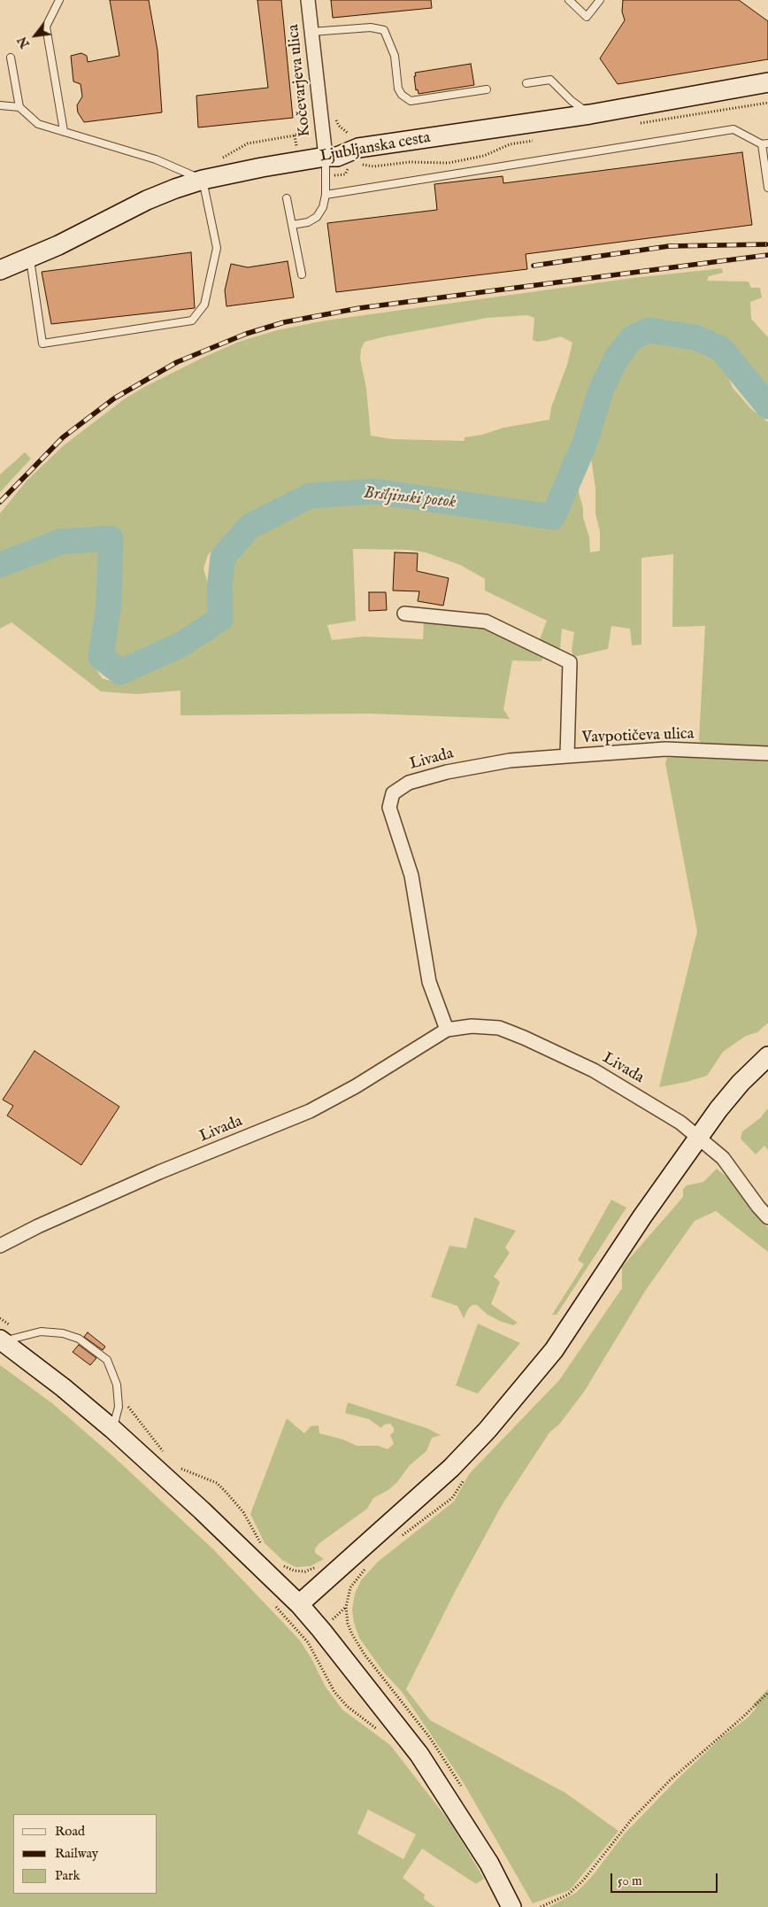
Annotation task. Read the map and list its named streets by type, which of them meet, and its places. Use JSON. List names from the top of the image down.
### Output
{
  "streets": {
    "street": [
      "Kočevarjeva ulica",
      "Ljubljanska cesta",
      "Vavpotičeva ulica",
      "Livada"
    ]
  },
  "crossings": [
    ["Kočevarjeva ulica", "Ljubljanska cesta"],
    ["Vavpotičeva ulica", "Livada"]
  ],
  "water": ["Bršljinski potok"],
  "legend": ["Road", "Railway", "Park"],
  "scale_bar": "50 m",
  "north": "bottom left"
}
